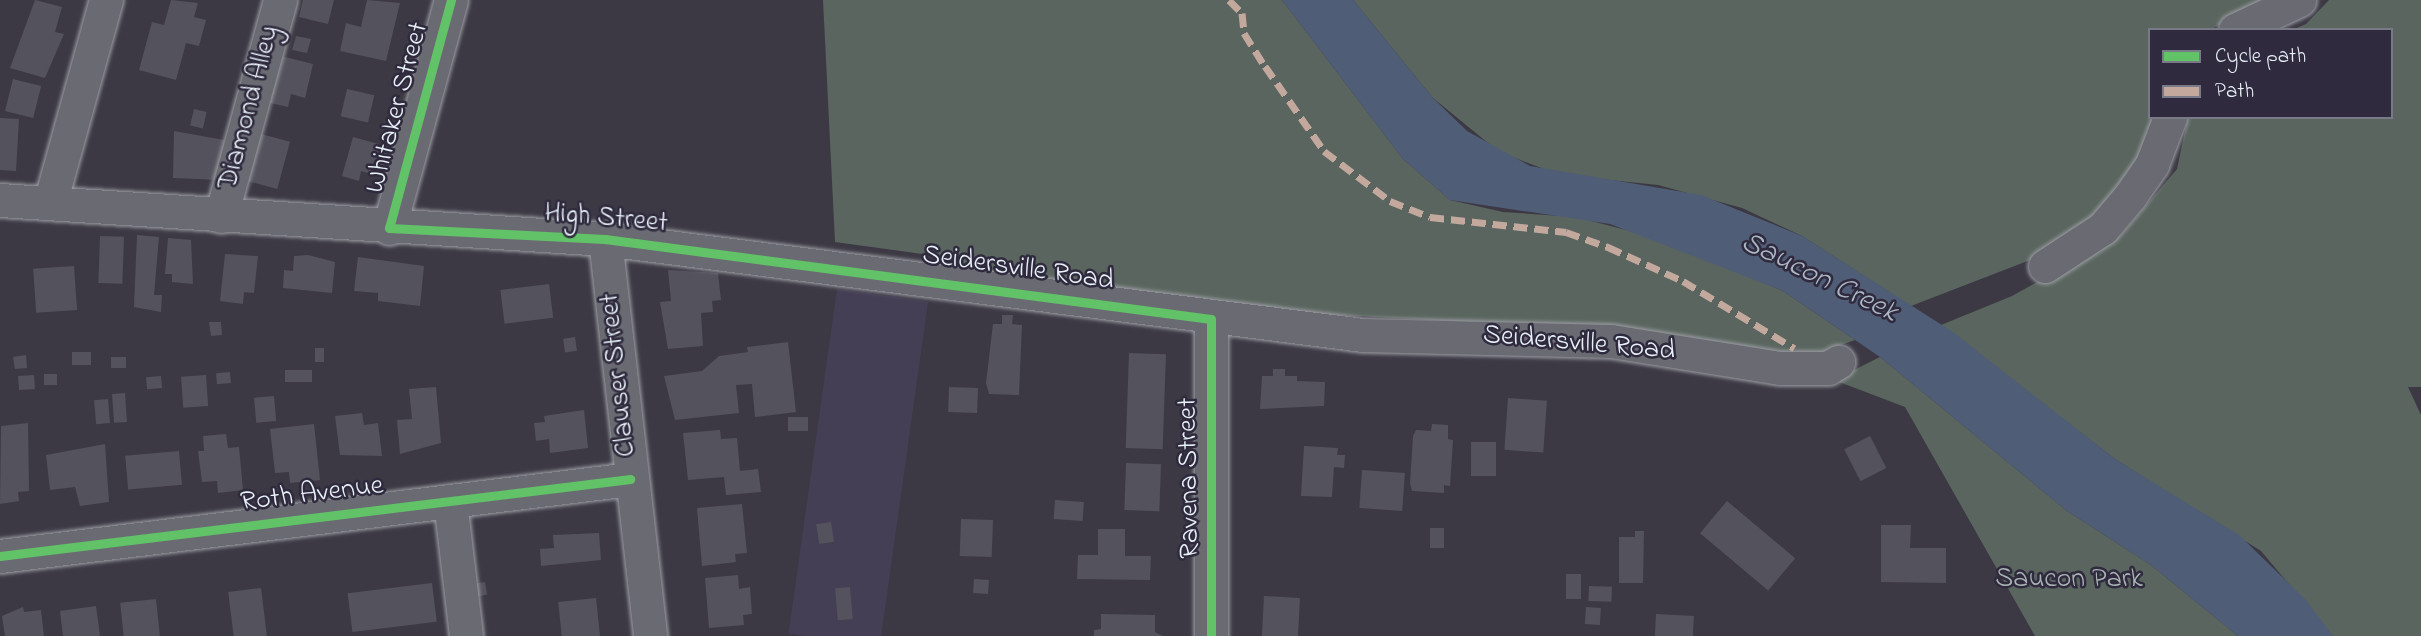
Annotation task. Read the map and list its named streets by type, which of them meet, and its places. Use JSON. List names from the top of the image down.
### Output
{
  "streets": {
    "street": [
      "Diamond Alley",
      "Whitaker Street",
      "High Street",
      "Seidersville Road",
      "Clauser Street",
      "Ravena Street",
      "Roth Avenue"
    ]
  },
  "crossings": [
    ["Diamond Alley", "High Street"],
    ["Whitaker Street", "High Street"],
    ["High Street", "Seidersville Road"],
    ["High Street", "Clauser Street"],
    ["Seidersville Road", "Ravena Street"],
    ["Clauser Street", "Roth Avenue"]
  ],
  "water": ["Saucon Creek"],
  "parks": ["Saucon Park"],
  "legend": ["Cycle path", "Path"]
}
